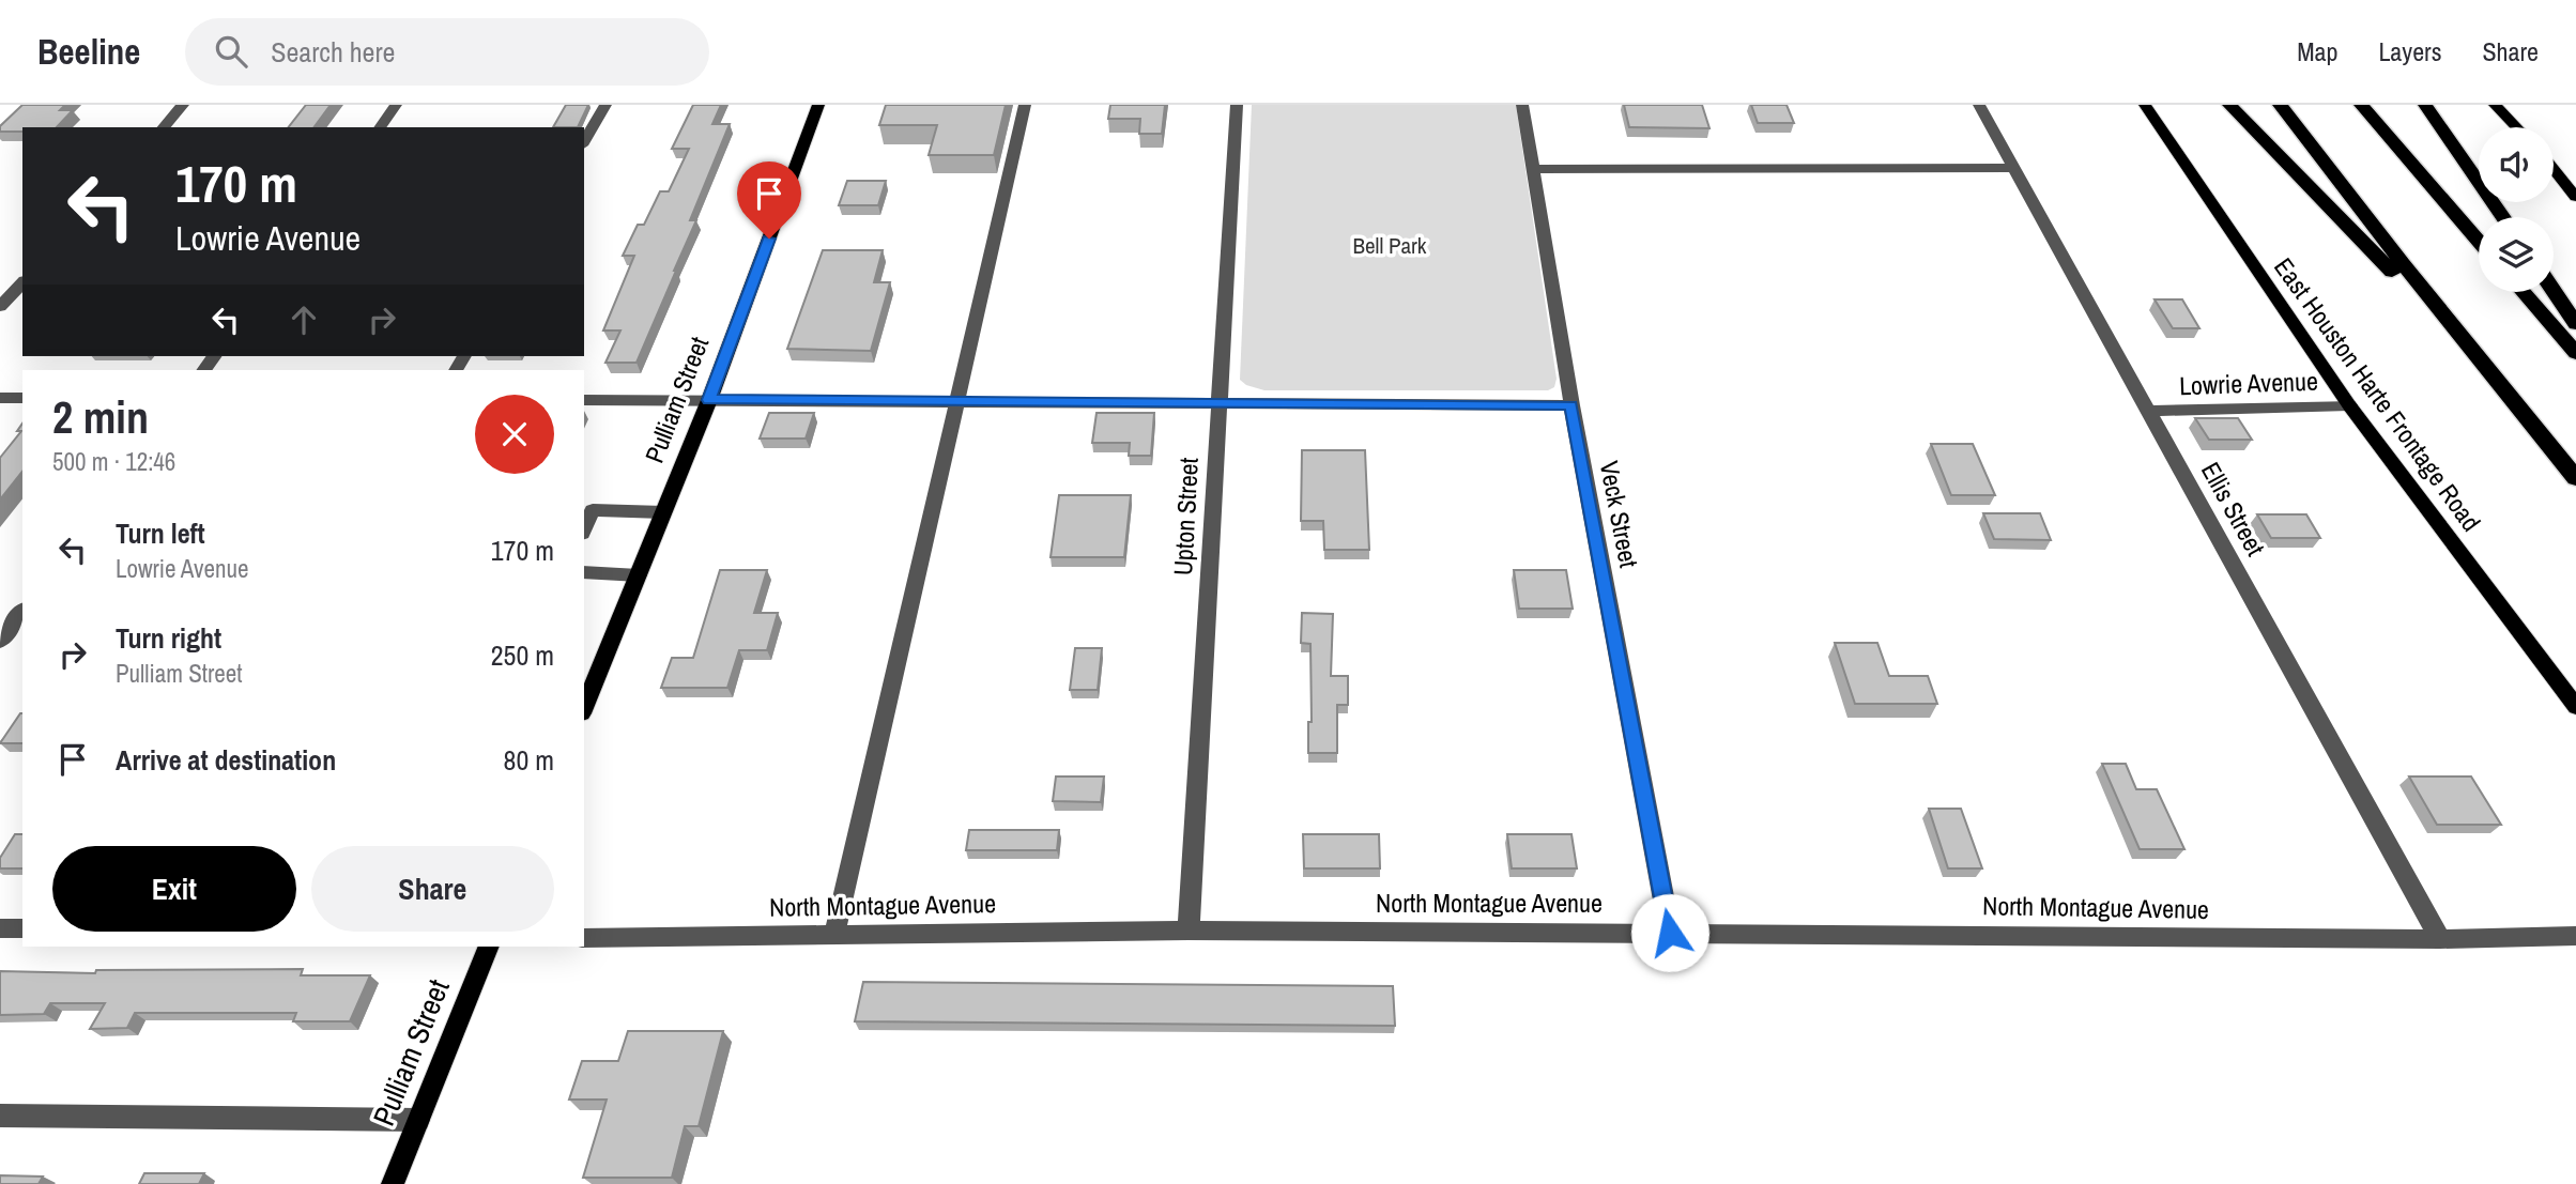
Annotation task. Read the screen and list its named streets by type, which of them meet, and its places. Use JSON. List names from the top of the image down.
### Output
{
  "streets": {
    "main road": ["East Houston Harte Frontage Road", "Pulliam Street"],
    "street": [
      "Lowrie Avenue",
      "Ellis Street",
      "Veck Street",
      "Upton Street",
      "North Montague Avenue"
    ]
  },
  "crossings": [
    ["Lowrie Avenue", "East Houston Harte Frontage Road"],
    ["Lowrie Avenue", "Ellis Street"],
    ["Ellis Street", "North Montague Avenue"],
    ["Veck Street", "North Montague Avenue"],
    ["Upton Street", "North Montague Avenue"]
  ],
  "parks": ["Bell Park"],
  "page": {
    "header": "Beeline",
    "search": "Search here",
    "nav": ["Map", "Layers", "Share"],
    "turn": ["170 m", "Lowrie Avenue"],
    "heading": ["2 min", "500 m · 12:46"],
    "list": [
      {
        "name": "Turn left",
        "note": "Lowrie Avenue",
        "value": "170 m"
      },
      {
        "name": "Turn right",
        "note": "Pulliam Street",
        "value": "250 m"
      },
      {
        "name": "Arrive at destination",
        "value": "80 m"
      }
    ],
    "buttons": ["Exit", "Share"]
  }
}
